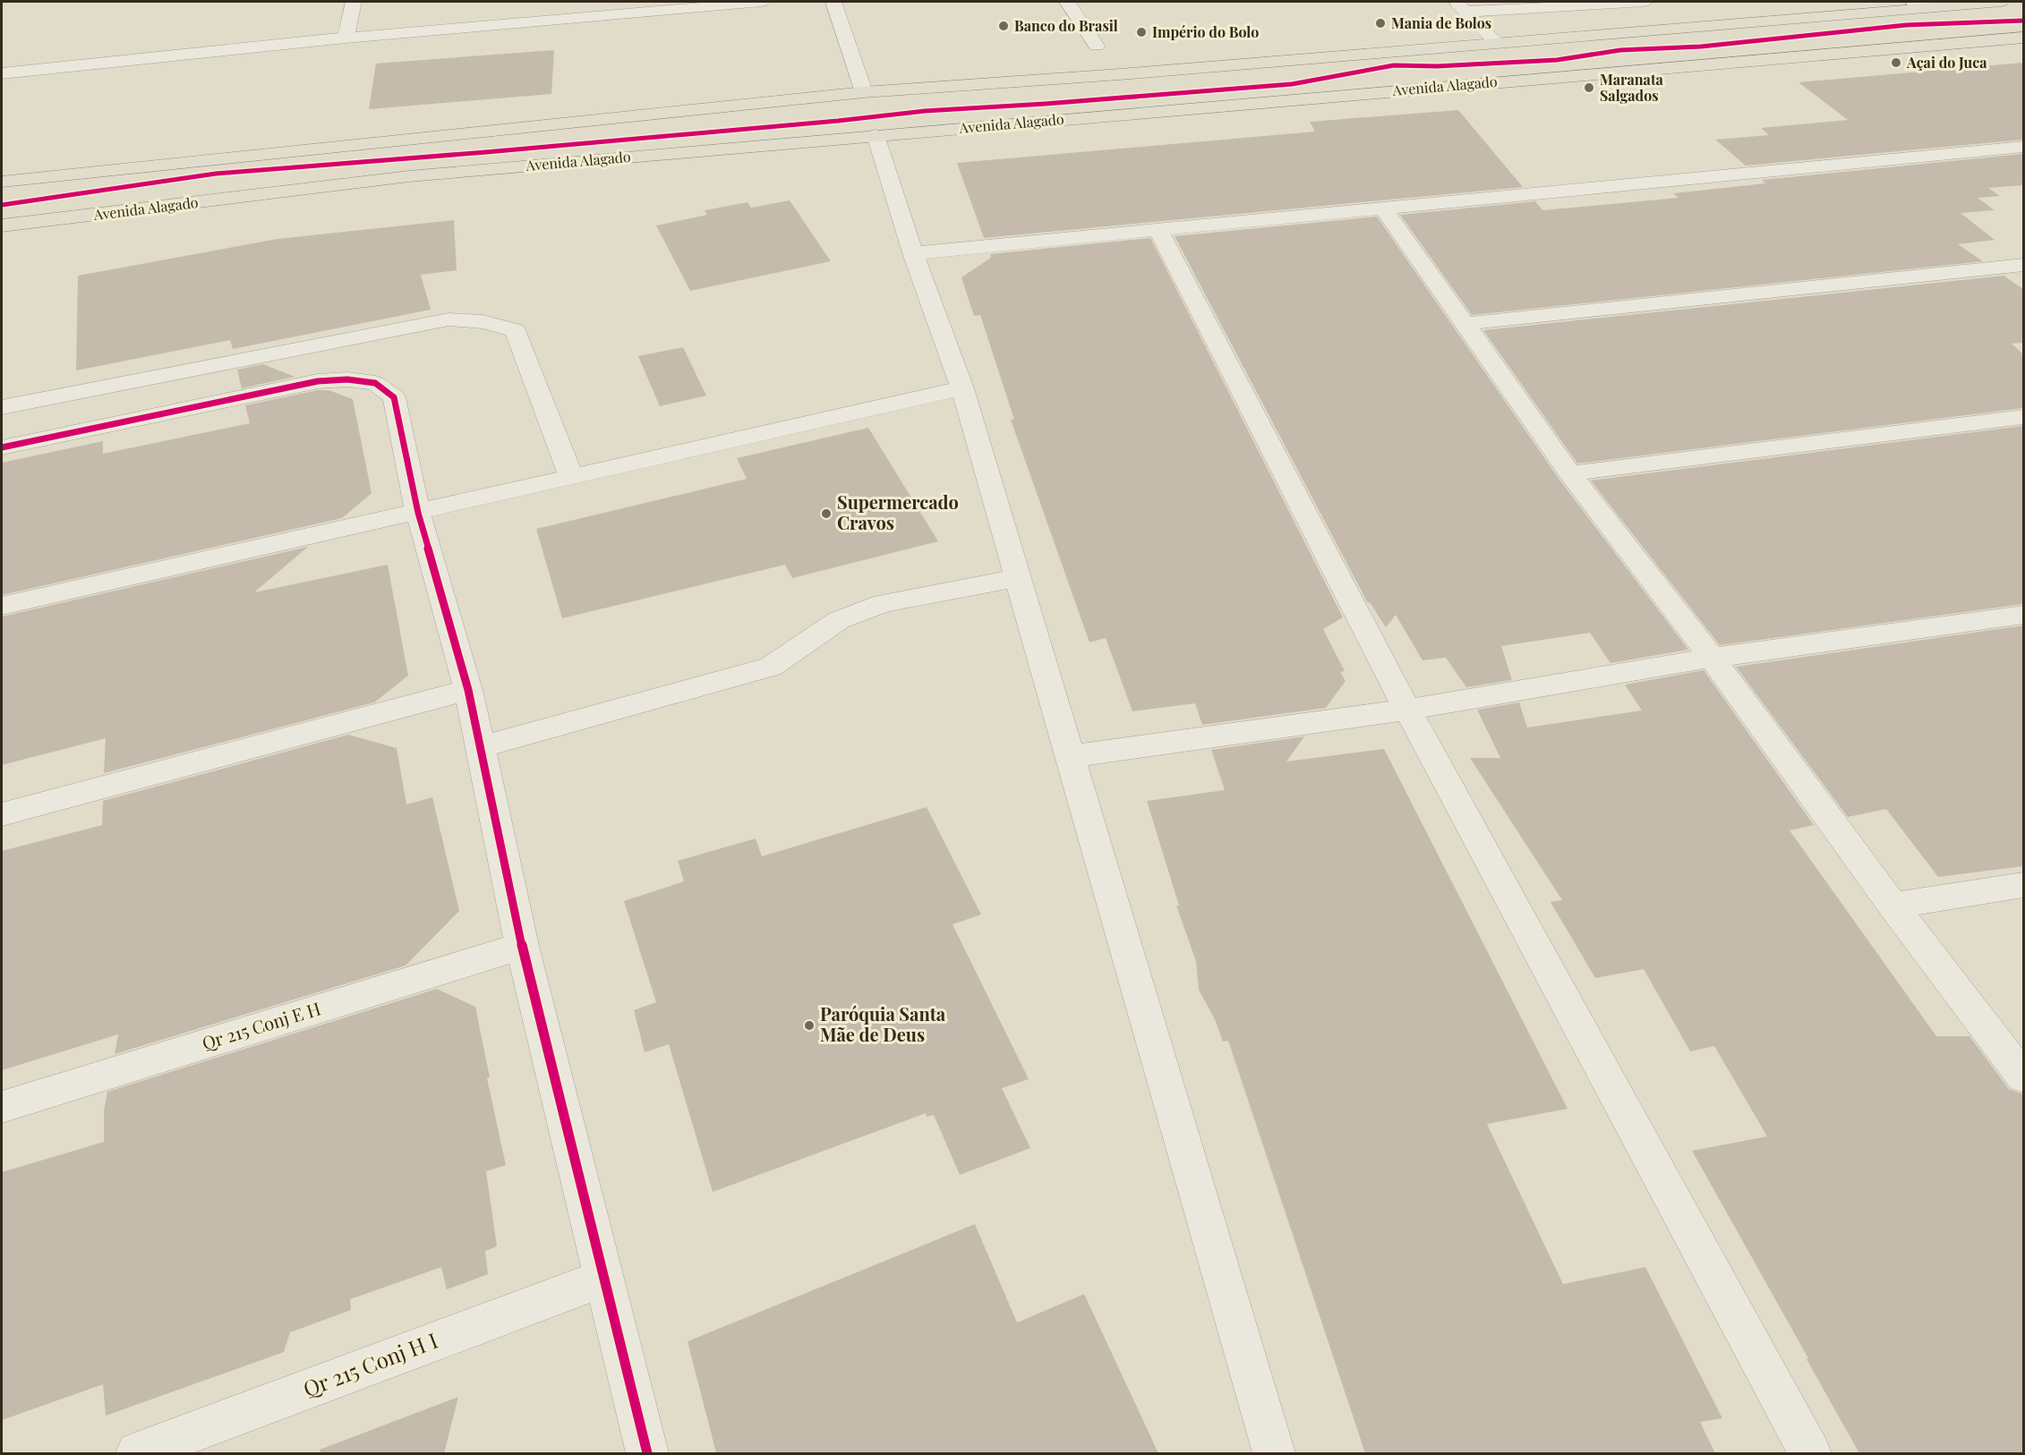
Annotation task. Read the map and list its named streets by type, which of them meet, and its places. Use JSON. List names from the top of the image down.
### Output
{
  "streets": {
    "main road": ["Avenida Alagado"],
    "street": ["Qr 215 Conj E H", "Qr 215 Conj H I"]
  },
  "places": [
    "Mania de Bolos",
    "Banco do Brasil",
    "Império do Bolo",
    "Açai do Juca",
    "Maranata Salgados",
    "Supermercado Cravos",
    "Paróquia Santa Mãe de Deus"
  ]
}
